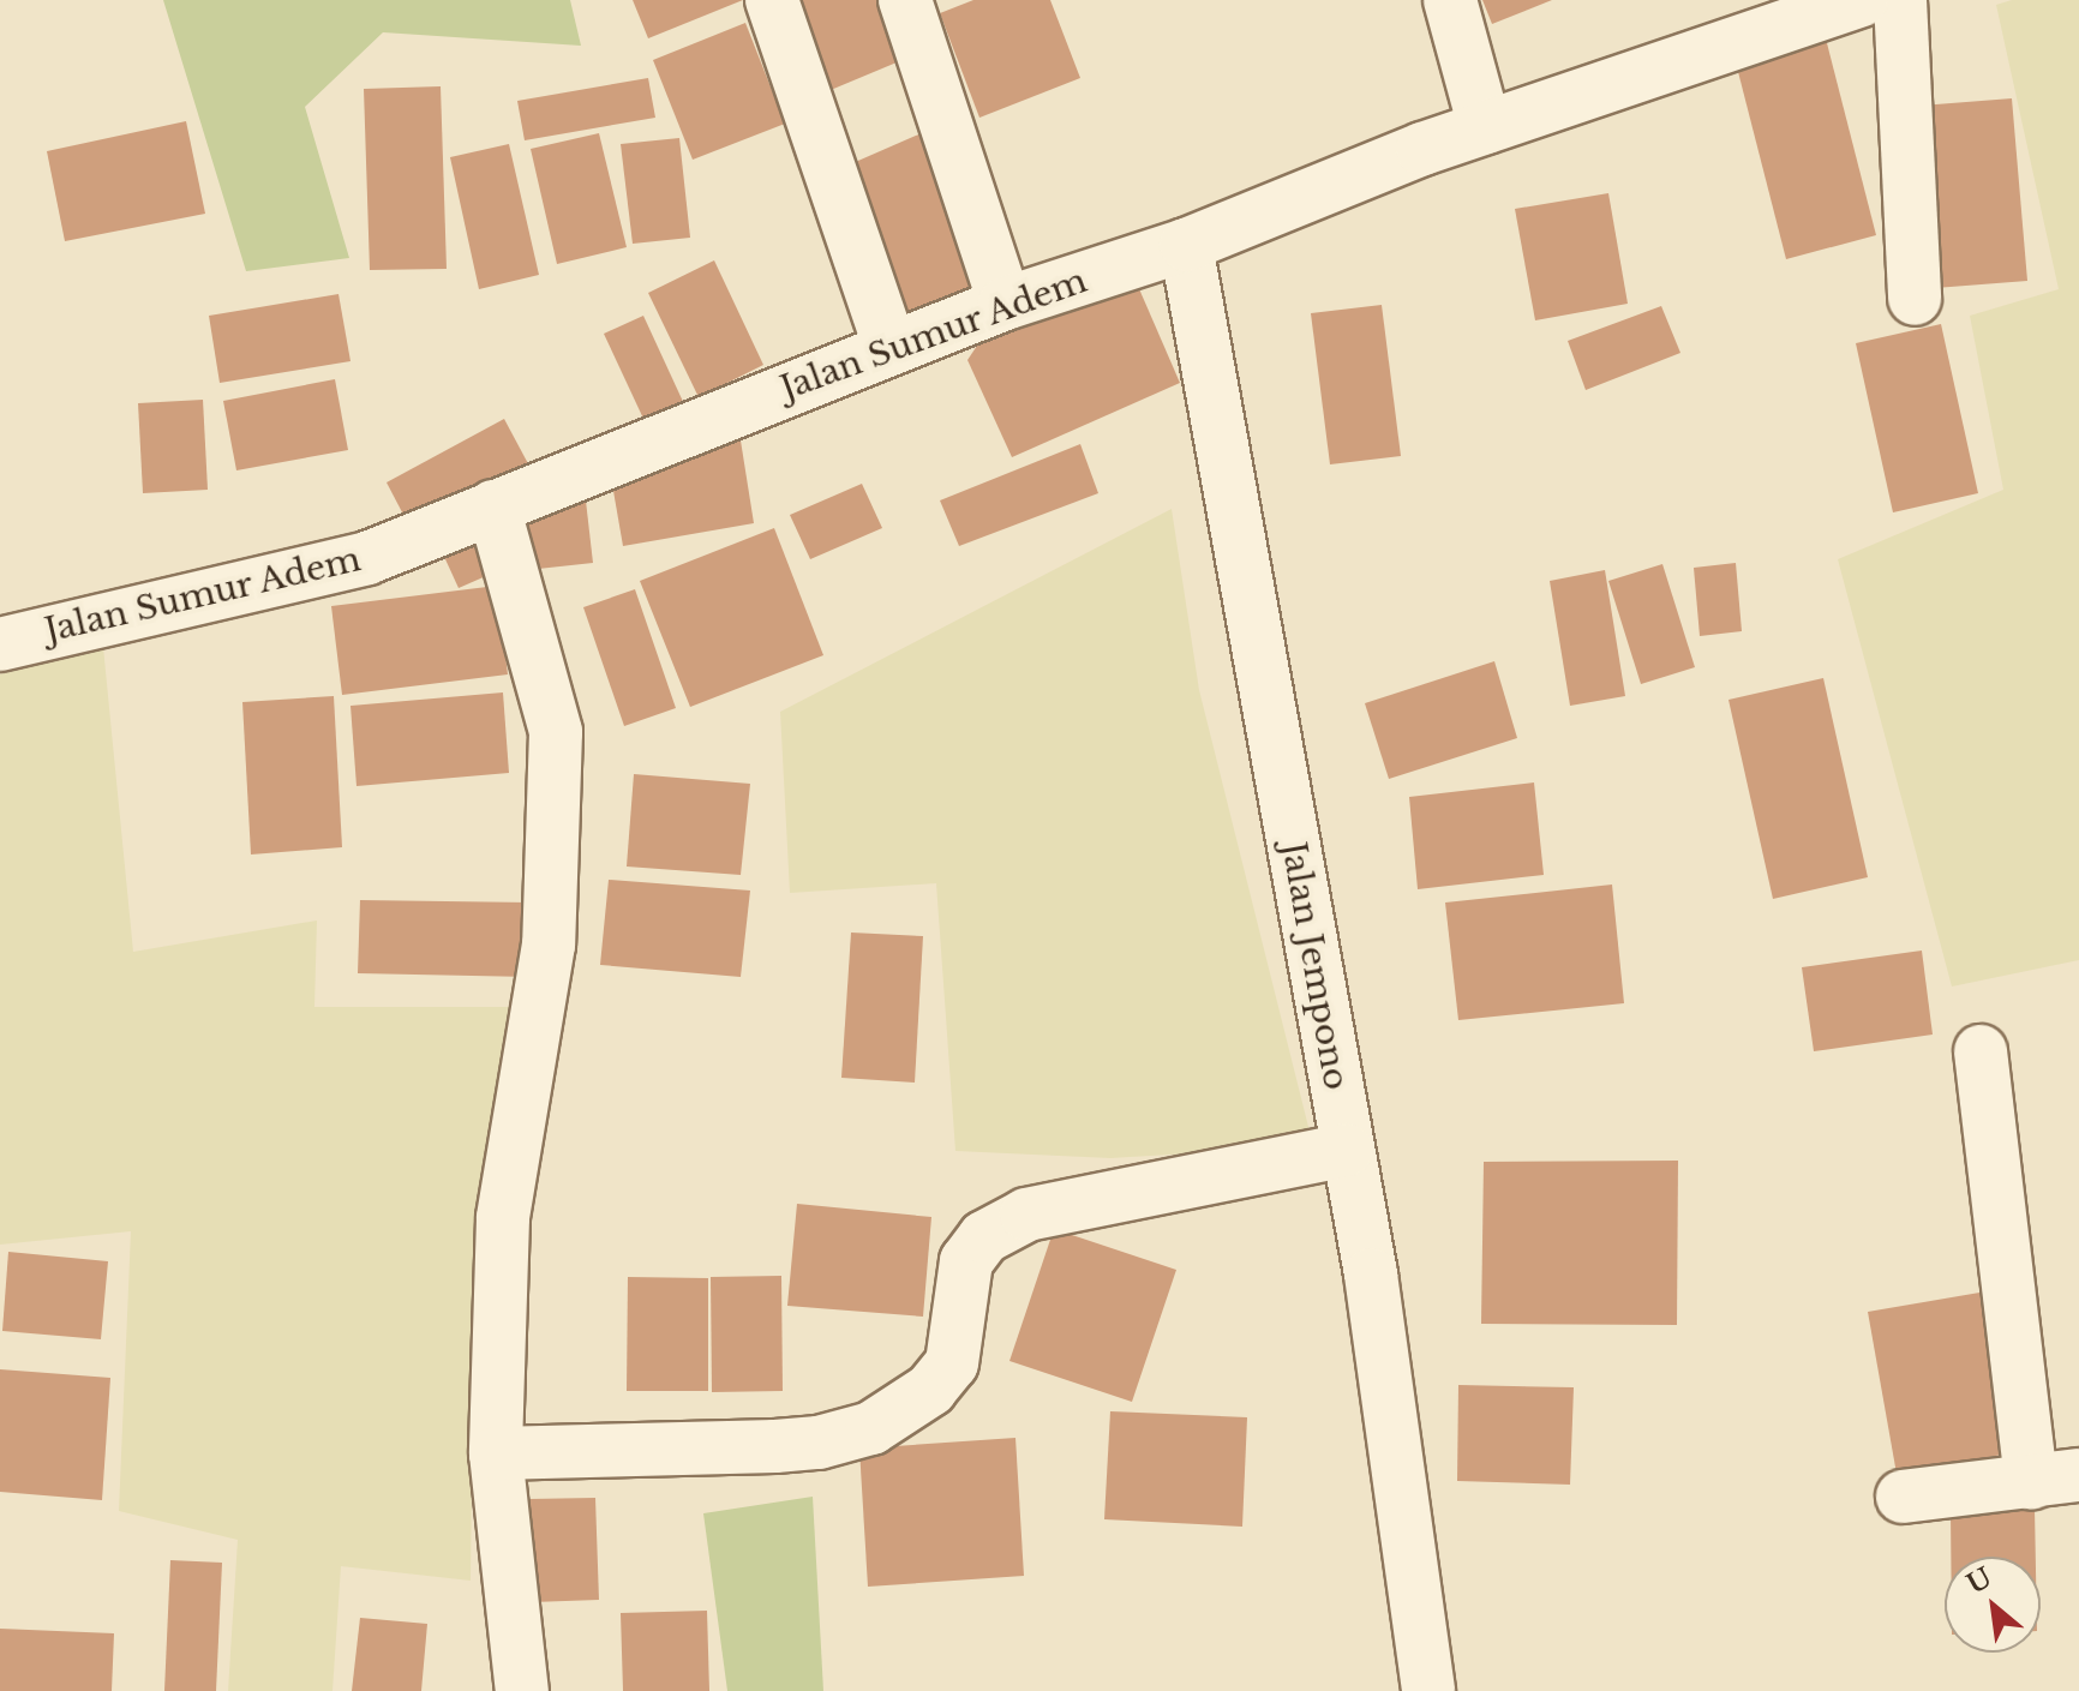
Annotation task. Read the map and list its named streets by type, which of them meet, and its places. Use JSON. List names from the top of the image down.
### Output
{
  "streets": {
    "street": ["Jalan Sumur Adem", "Jalan Jempono"]
  },
  "crossings": [
    ["Jalan Sumur Adem", "Jalan Jempono"]
  ],
  "north": "top left"
}
